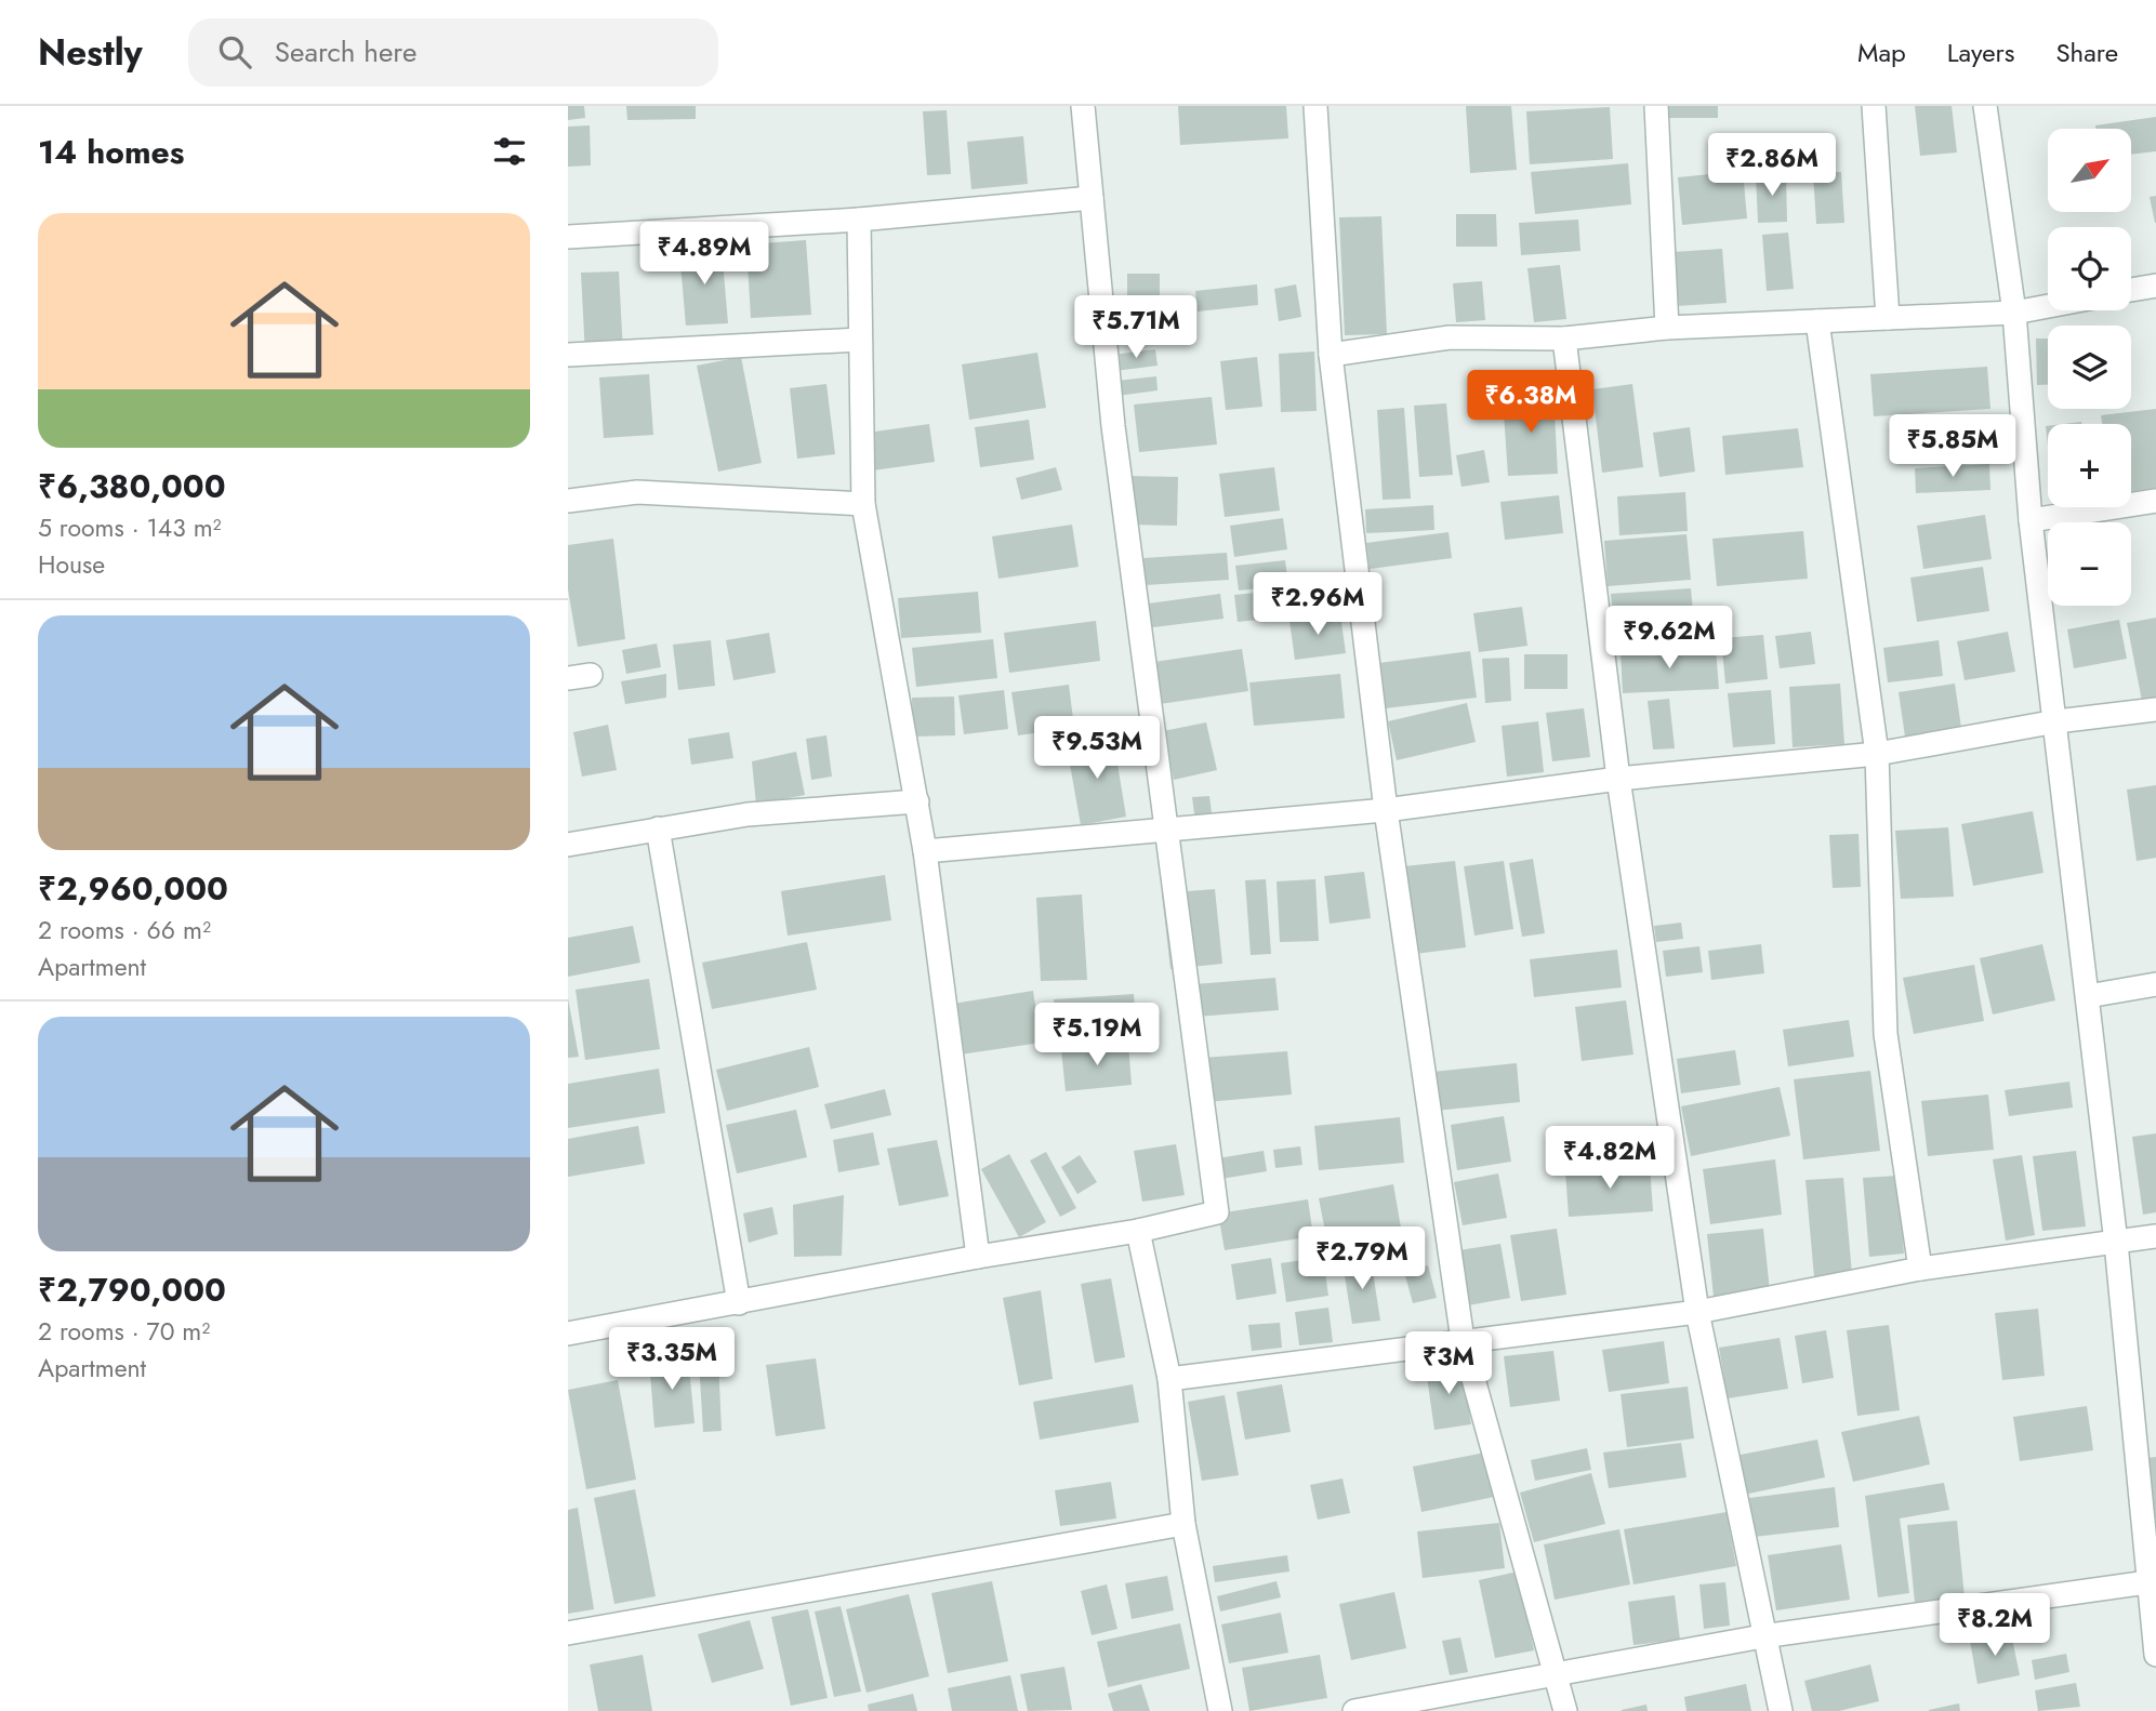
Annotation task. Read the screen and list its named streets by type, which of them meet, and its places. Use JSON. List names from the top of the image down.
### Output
{
  "north": "top right",
  "page": {
    "header": "Nestly",
    "search": "Search here",
    "nav": ["Map", "Layers", "Share"],
    "heading": "14 homes",
    "map_buttons": ["+", "−"],
    "price": [
      "₹2.86M",
      "₹4.89M",
      "₹5.71M",
      "₹6.38M",
      "₹5.85M",
      "₹2.96M",
      "₹9.62M",
      "₹9.53M",
      "₹5.19M",
      "₹4.82M",
      "₹2.79M",
      "₹3.35M",
      "₹3M",
      "₹8.2M"
    ],
    "list": [
      {
        "name": "₹6,380,000",
        "note": "5 rooms · 143 m² · House"
      },
      {
        "name": "₹2,960,000",
        "note": "2 rooms · 66 m² · Apartment"
      },
      {
        "name": "₹2,790,000",
        "note": "2 rooms · 70 m² · Apartment"
      }
    ]
  }
}
